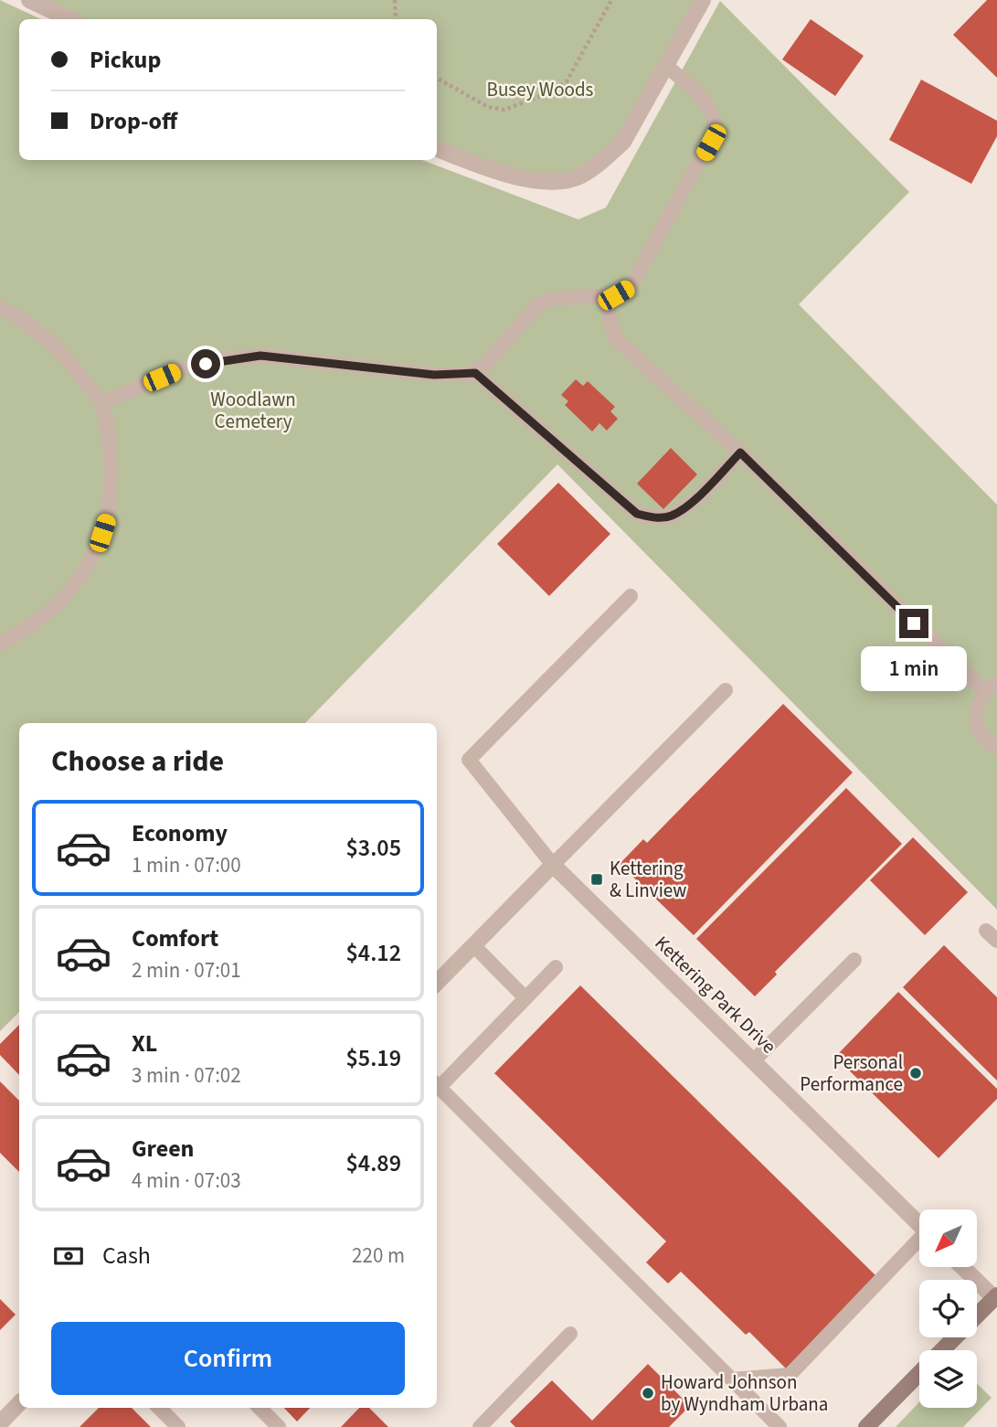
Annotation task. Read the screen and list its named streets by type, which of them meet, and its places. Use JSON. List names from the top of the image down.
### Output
{
  "streets": {
    "street": ["Kettering Park Drive"]
  },
  "parks": ["Busey Woods", "Woodlawn Cemetery"],
  "places": {
    "transit": ["Kettering & Linview"],
    "other": ["Personal Performance", "Howard Johnson by Wyndham Urbana"]
  },
  "north": "bottom left",
  "page": {
    "banner": ["Pickup", "Drop-off"],
    "bubble": "1 min",
    "heading": "Choose a ride",
    "list": [
      {
        "name": "Economy",
        "note": "1 min · 07:00",
        "value": "$3.05"
      },
      {
        "name": "Comfort",
        "note": "2 min · 07:01",
        "value": "$4.12"
      },
      {
        "name": "XL",
        "note": "3 min · 07:02",
        "value": "$5.19"
      },
      {
        "name": "Green",
        "note": "4 min · 07:03",
        "value": "$4.89"
      }
    ],
    "pay": ["Cash", "220 m"],
    "buttons": "Confirm"
  }
}
